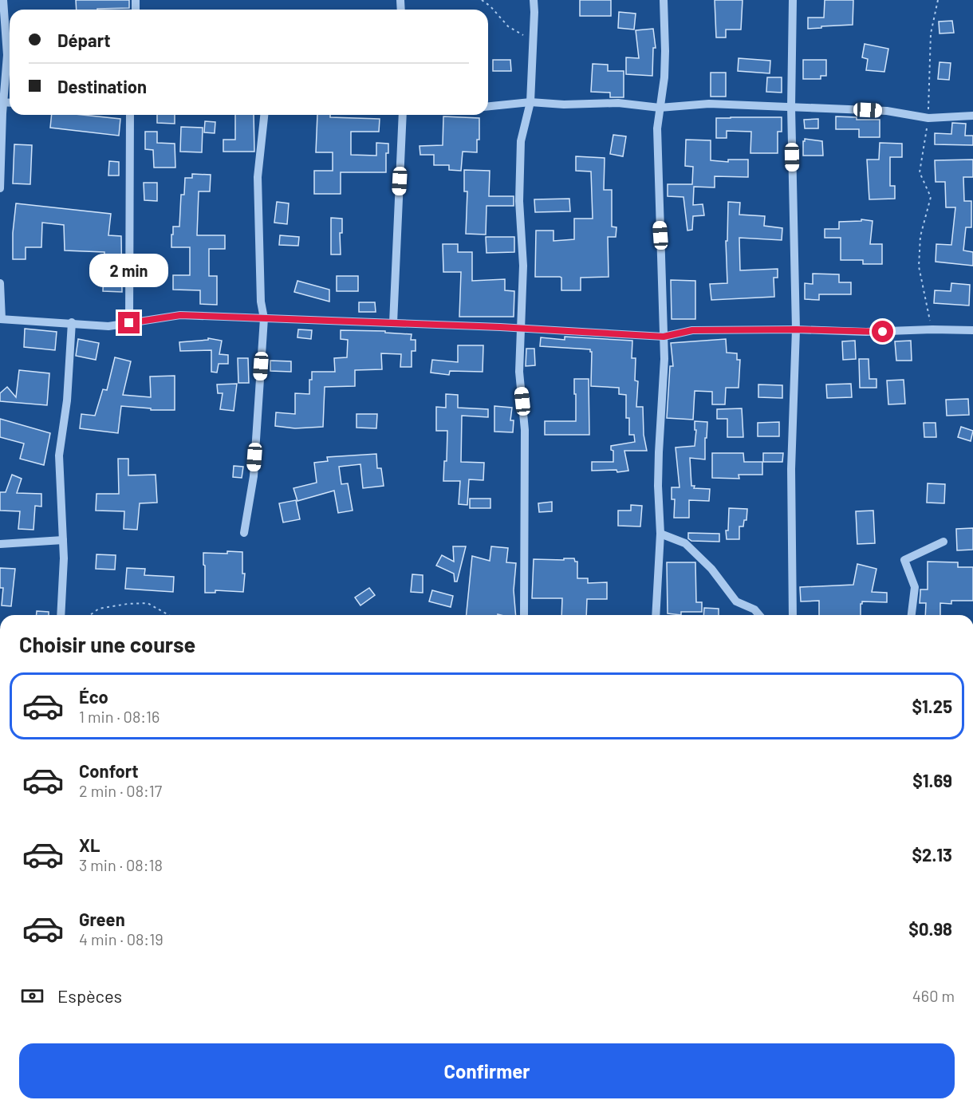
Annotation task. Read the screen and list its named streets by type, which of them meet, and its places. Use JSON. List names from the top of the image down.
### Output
{
  "page": {
    "banner": ["Départ", "Destination"],
    "bubble": "2 min",
    "heading": "Choisir une course",
    "list": [
      {
        "name": "Éco",
        "note": "1 min · 08:16",
        "value": "$1.25"
      },
      {
        "name": "Confort",
        "note": "2 min · 08:17",
        "value": "$1.69"
      },
      {
        "name": "XL",
        "note": "3 min · 08:18",
        "value": "$2.13"
      },
      {
        "name": "Green",
        "note": "4 min · 08:19",
        "value": "$0.98"
      }
    ],
    "pay": ["Espèces", "460 m"],
    "buttons": "Confirmer"
  }
}
